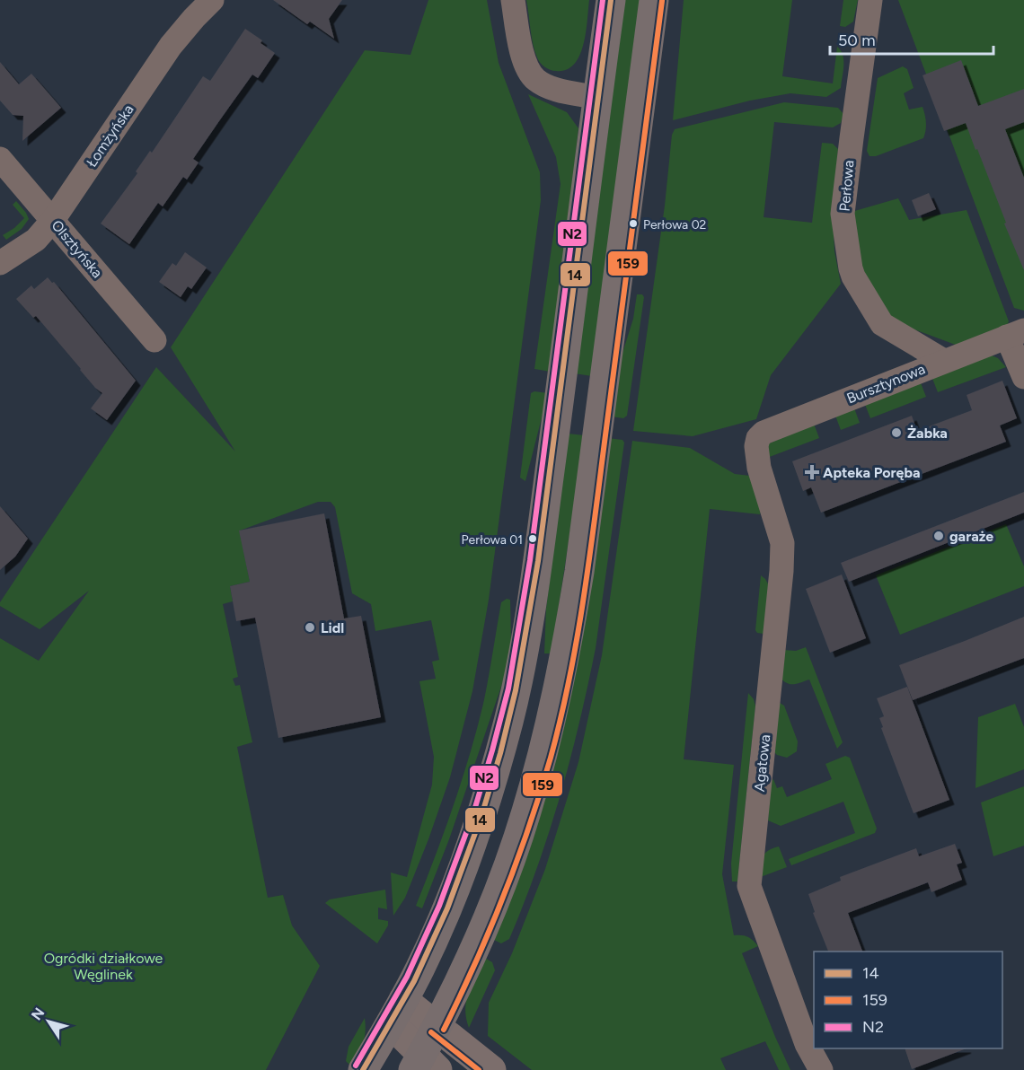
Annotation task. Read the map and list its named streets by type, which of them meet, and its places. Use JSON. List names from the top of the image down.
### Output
{
  "streets": {
    "street": [
      "Łomżyńska",
      "Perłowa",
      "Olsztyńska",
      "Bursztynowa",
      "Agatowa"
    ]
  },
  "crossings": [
    ["Łomżyńska", "Olsztyńska"],
    ["Perłowa", "Bursztynowa"],
    ["Bursztynowa", "Agatowa"]
  ],
  "parks": ["Ogródki działkowe Węglinek"],
  "places": {
    "other": [
      "Perłowa 02",
      "Żabka",
      "garaże",
      "Perłowa 01",
      "Lidl"
    ],
    "health": ["Apteka Poręba"]
  },
  "lines": ["transit line 14", "transit line N2", "transit line 159"],
  "legend": ["14", "159", "N2"],
  "scale_bar": "50 m",
  "north": "top left"
}
